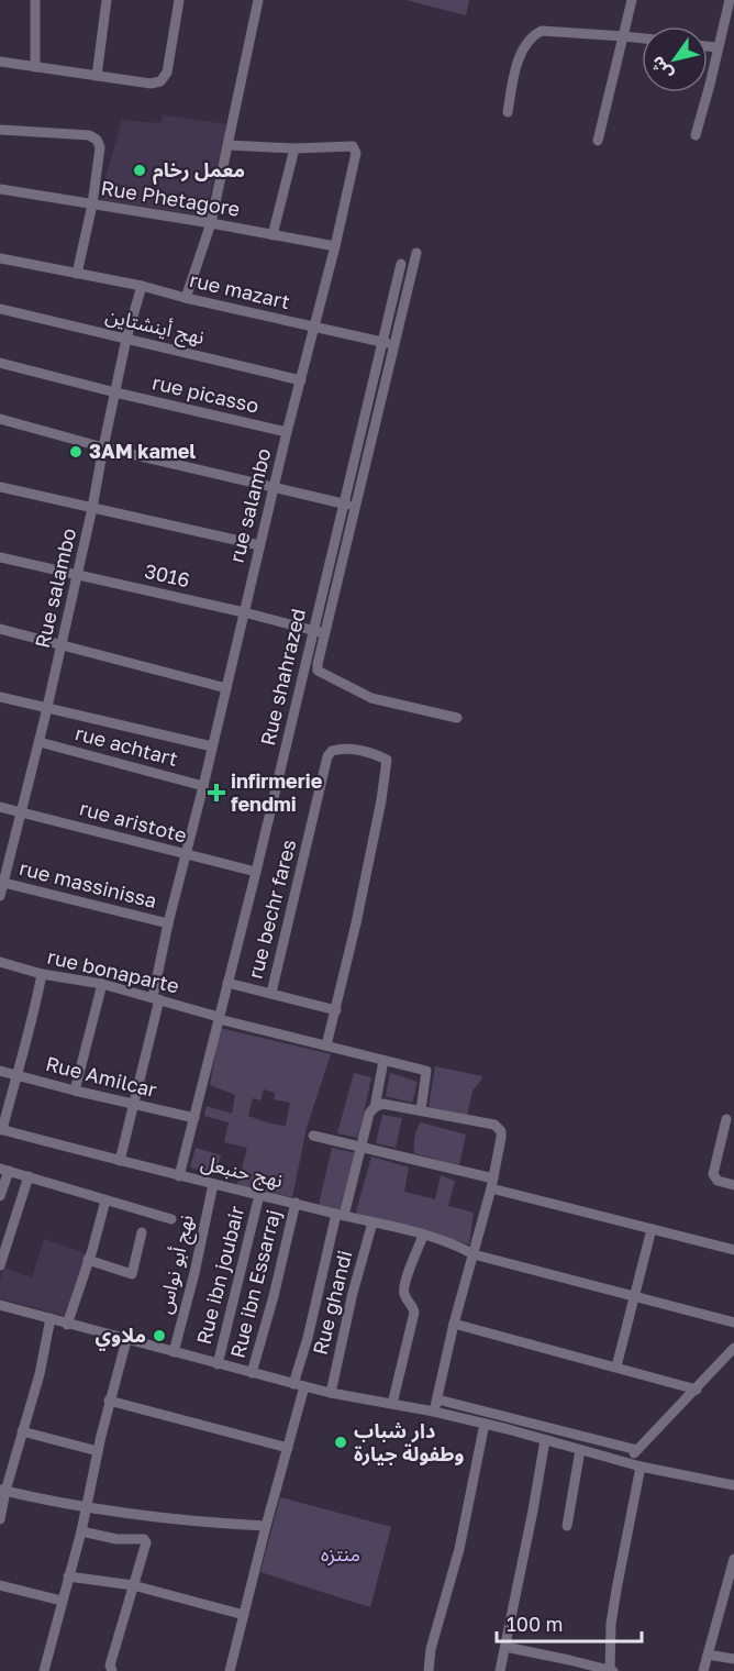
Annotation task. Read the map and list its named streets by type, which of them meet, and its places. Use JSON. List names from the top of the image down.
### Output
{
  "streets": {
    "street": [
      "Rue Phetagore",
      "rue mazart",
      "نهج أينشتاين",
      "rue picasso",
      "rue salambo",
      "3016",
      "Rue salambo",
      "Rue shahrazed",
      "rue achtart",
      "rue aristote",
      "rue massinissa",
      "rue bechr fares",
      "rue bonaparte",
      "Rue Amilcar",
      "نهج حنبعل",
      "نهج أبو نواس",
      "Rue ibn joubair",
      "Rue ibn Essarraj",
      "Rue ghandi"
    ]
  },
  "crossings": [
    ["Rue Phetagore", "rue salambo"],
    ["rue mazart", "rue salambo"],
    ["rue mazart", "Rue salambo"],
    ["rue mazart", "Rue shahrazed"],
    ["نهج أينشتاين", "rue salambo"],
    ["نهج أينشتاين", "Rue salambo"],
    ["rue picasso", "rue salambo"],
    ["rue picasso", "Rue salambo"],
    ["rue salambo", "3016"],
    ["rue salambo", "rue achtart"],
    ["rue salambo", "rue aristote"],
    ["rue salambo", "rue massinissa"],
    ["rue salambo", "rue bonaparte"],
    ["rue salambo", "Rue Amilcar"],
    ["rue salambo", "نهج حنبعل"],
    ["3016", "Rue salambo"],
    ["3016", "Rue shahrazed"],
    ["Rue salambo", "rue achtart"],
    ["Rue salambo", "rue aristote"],
    ["Rue salambo", "rue massinissa"],
    ["Rue shahrazed", "rue aristote"],
    ["Rue shahrazed", "rue bonaparte"],
    ["Rue shahrazed", "Rue Amilcar"],
    ["Rue shahrazed", "نهج حنبعل"],
    ["نهج حنبعل", "نهج أبو نواس"],
    ["نهج حنبعل", "Rue ibn joubair"],
    ["نهج حنبعل", "Rue ibn Essarraj"],
    ["نهج حنبعل", "Rue ghandi"]
  ],
  "parks": ["منتزه"],
  "places": {
    "other": [
      "معمل رخام",
      "3AM kamel",
      "ملاوي",
      "دار شباب وطفولة جيارة"
    ],
    "health": ["infirmerie fendmi"]
  },
  "scale_bar": "100 m",
  "north": "bottom left"
}
